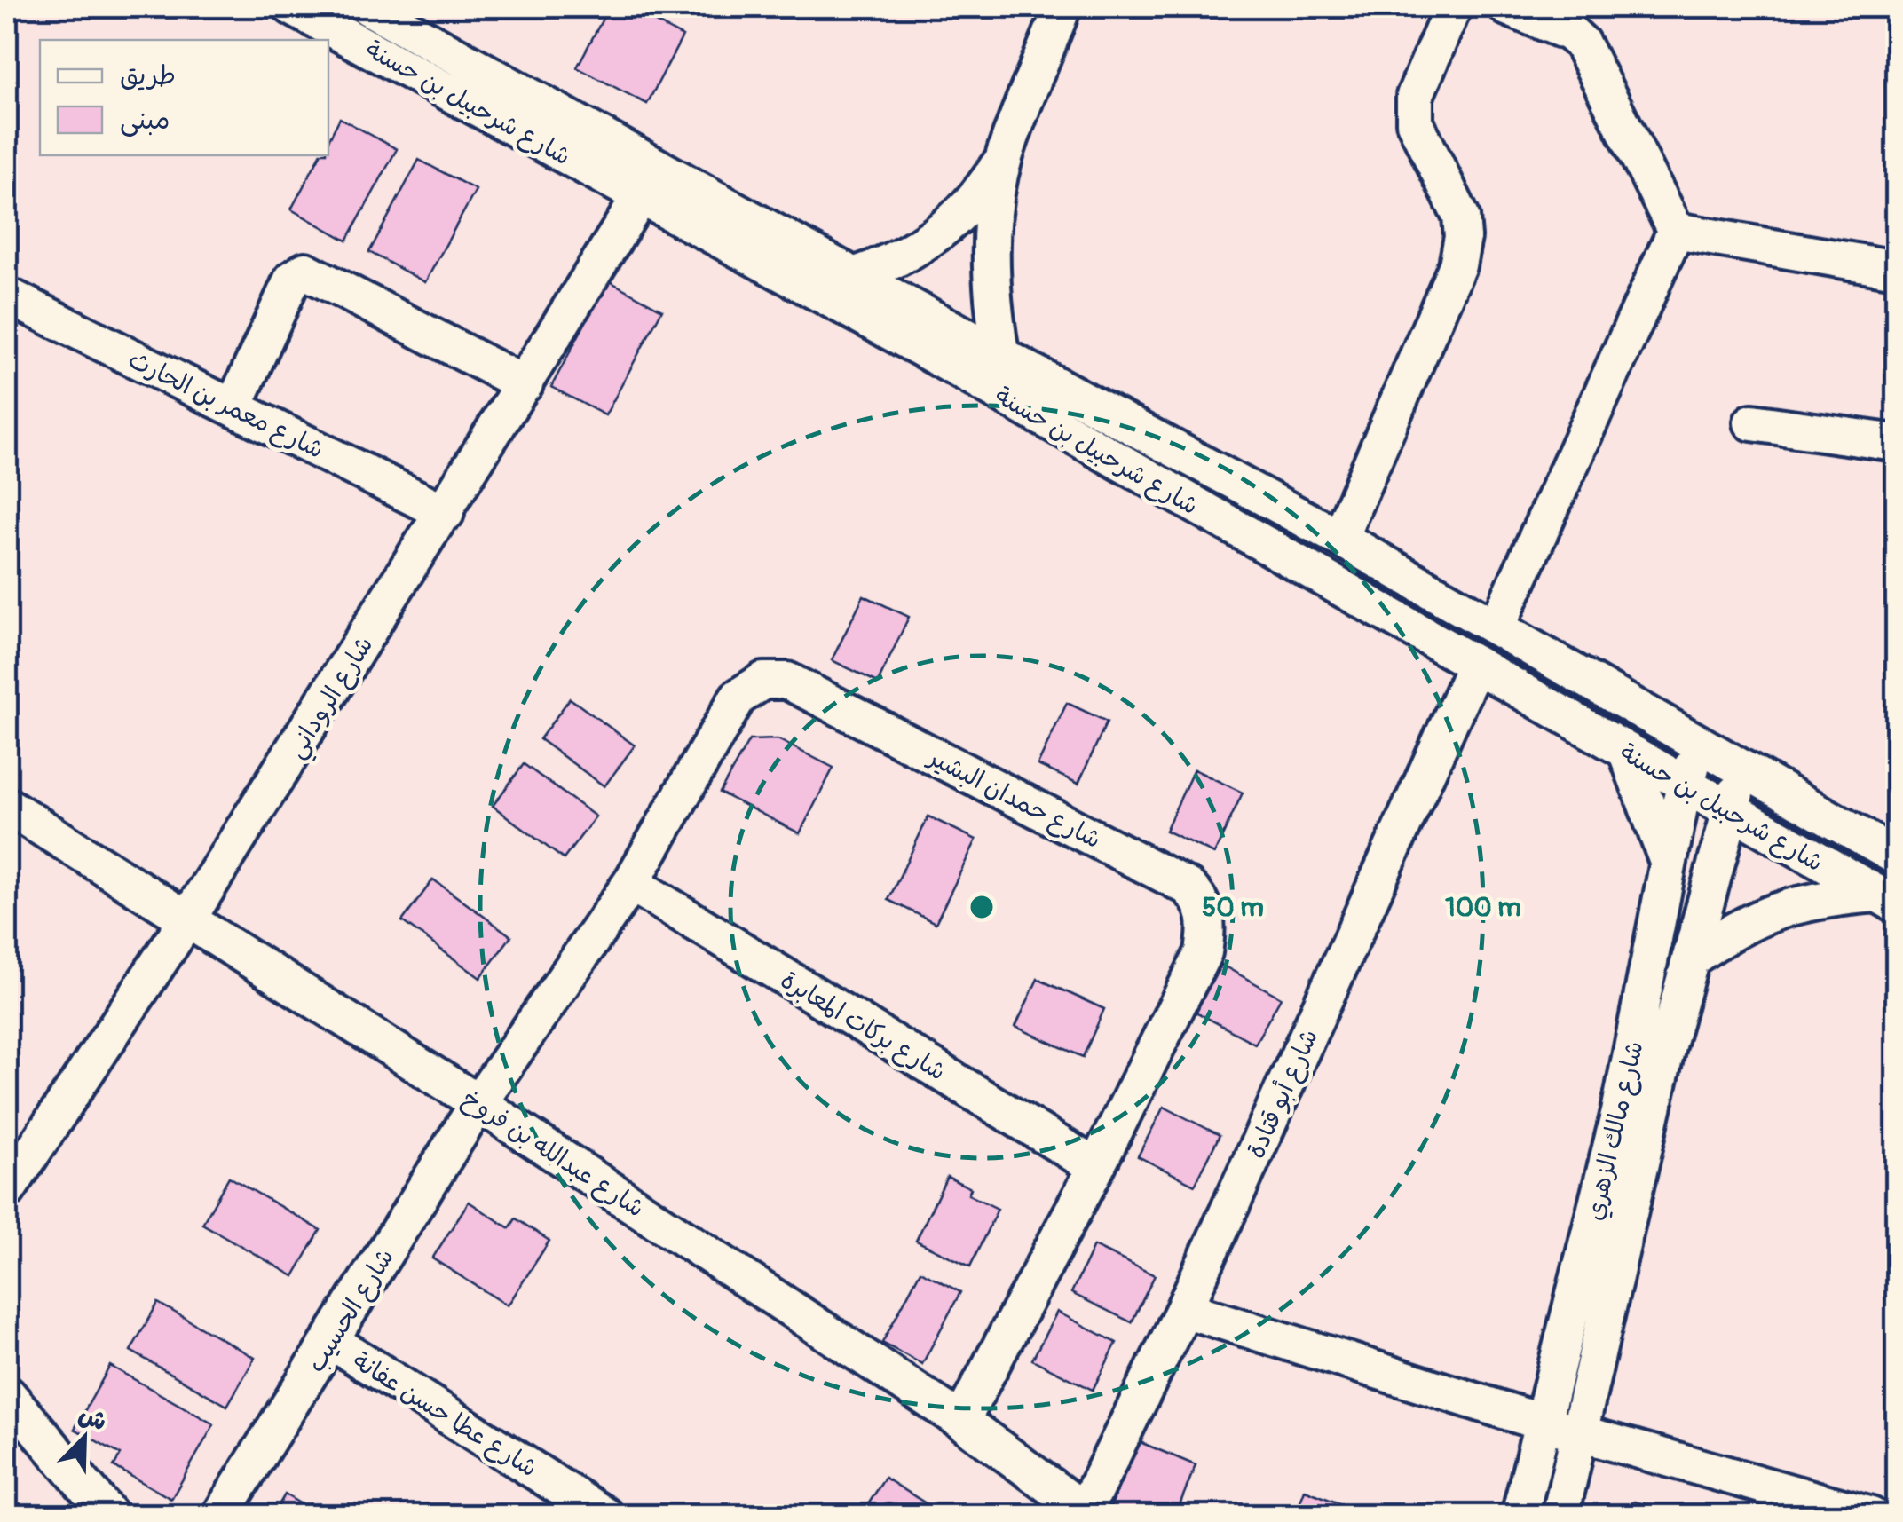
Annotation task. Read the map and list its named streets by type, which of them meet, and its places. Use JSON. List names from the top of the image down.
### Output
{
  "streets": {
    "street": [
      "شارع شرحبيل بن حسنة",
      "شارع معمر بن الحارث",
      "شارع الروداني",
      "شارع حمدان البشير",
      "شارع بركات المعابرة",
      "شارع أبو قتادة",
      "شارع مالك الزهري",
      "شارع عبدالله بن فروخ",
      "شارع الحسيب",
      "شارع عطا حسن عفانة"
    ]
  },
  "crossings": [
    ["شارع شرحبيل بن حسنة", "شارع الروداني"],
    ["شارع شرحبيل بن حسنة", "شارع أبو قتادة"],
    ["شارع شرحبيل بن حسنة", "شارع مالك الزهري"],
    ["شارع معمر بن الحارث", "شارع الروداني"],
    ["شارع الروداني", "شارع عبدالله بن فروخ"],
    ["شارع حمدان البشير", "شارع بركات المعابرة"],
    ["شارع حمدان البشير", "شارع عبدالله بن فروخ"],
    ["شارع حمدان البشير", "شارع الحسيب"],
    ["شارع أبو قتادة", "شارع عبدالله بن فروخ"],
    ["شارع عبدالله بن فروخ", "شارع الحسيب"],
    ["شارع الحسيب", "شارع عطا حسن عفانة"]
  ],
  "legend": ["طريق", "مبنى"],
  "north": "top right",
  "rings": ["50 m", "100 m"]
}
